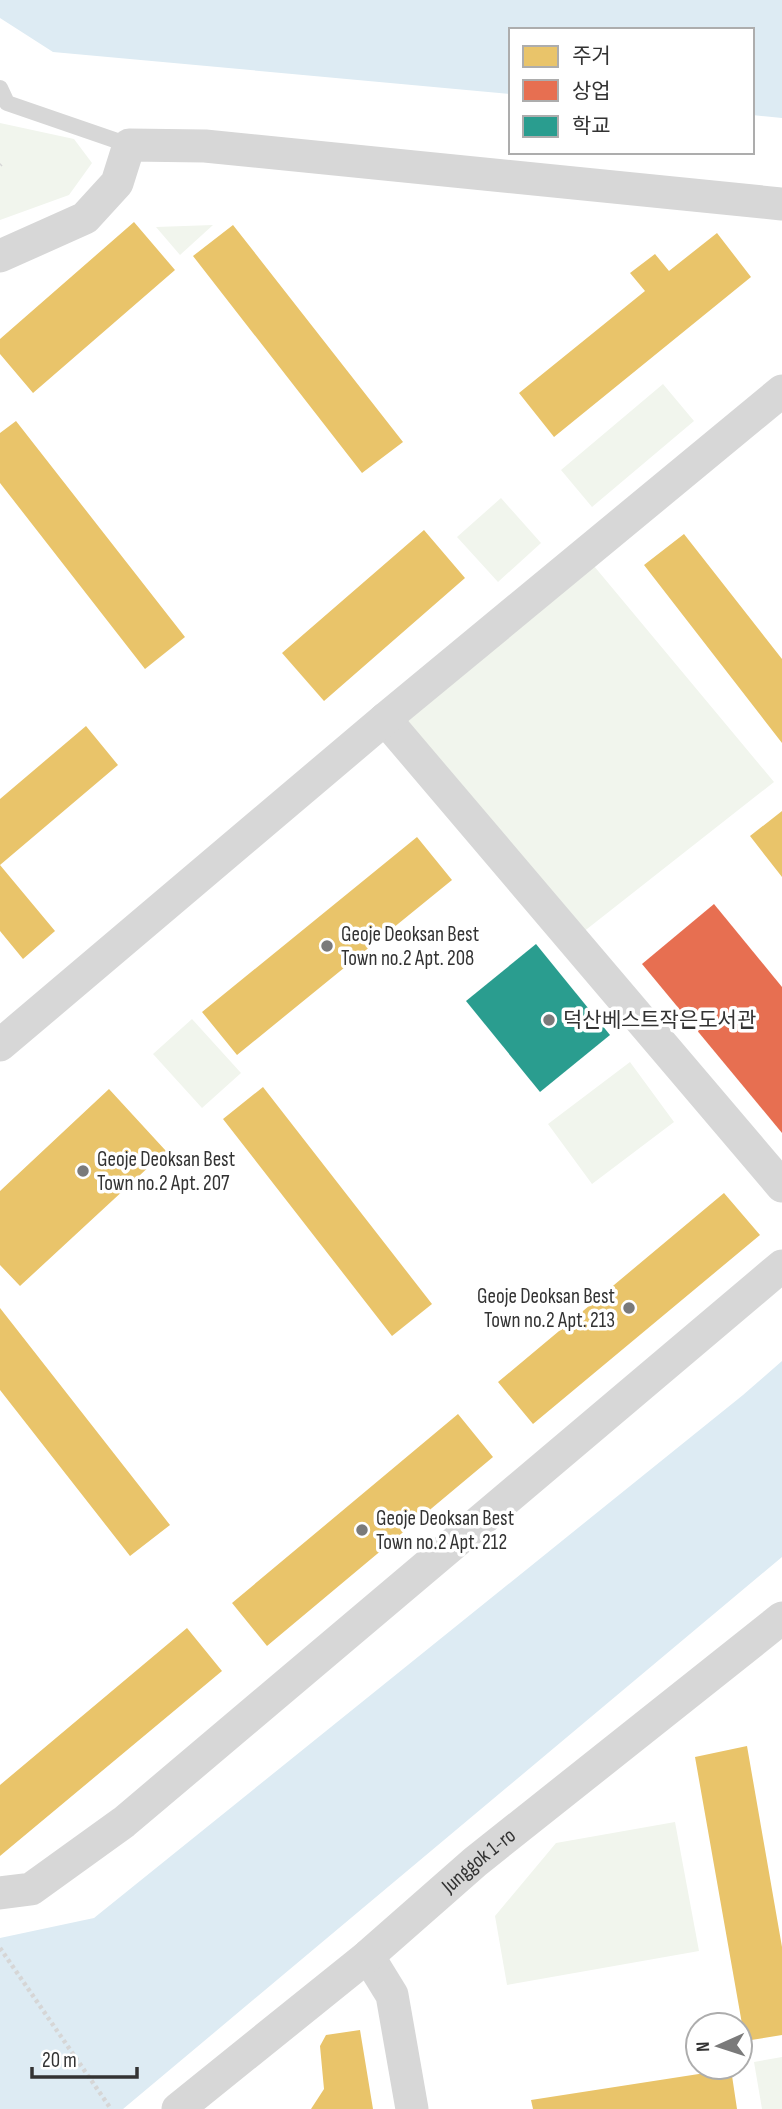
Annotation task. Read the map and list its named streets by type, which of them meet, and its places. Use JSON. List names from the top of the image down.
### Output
{
  "streets": {
    "street": ["Junggok 1-ro"]
  },
  "places": [
    "Geoje Deoksan Best Town no.2 Apt. 208",
    "덕산베스트작은도서관",
    "Geoje Deoksan Best Town no.2 Apt. 207",
    "Geoje Deoksan Best Town no.2 Apt. 213",
    "Geoje Deoksan Best Town no.2 Apt. 212"
  ],
  "legend": ["주거", "상업", "학교"],
  "scale_bar": "20 m",
  "north": "left"
}
